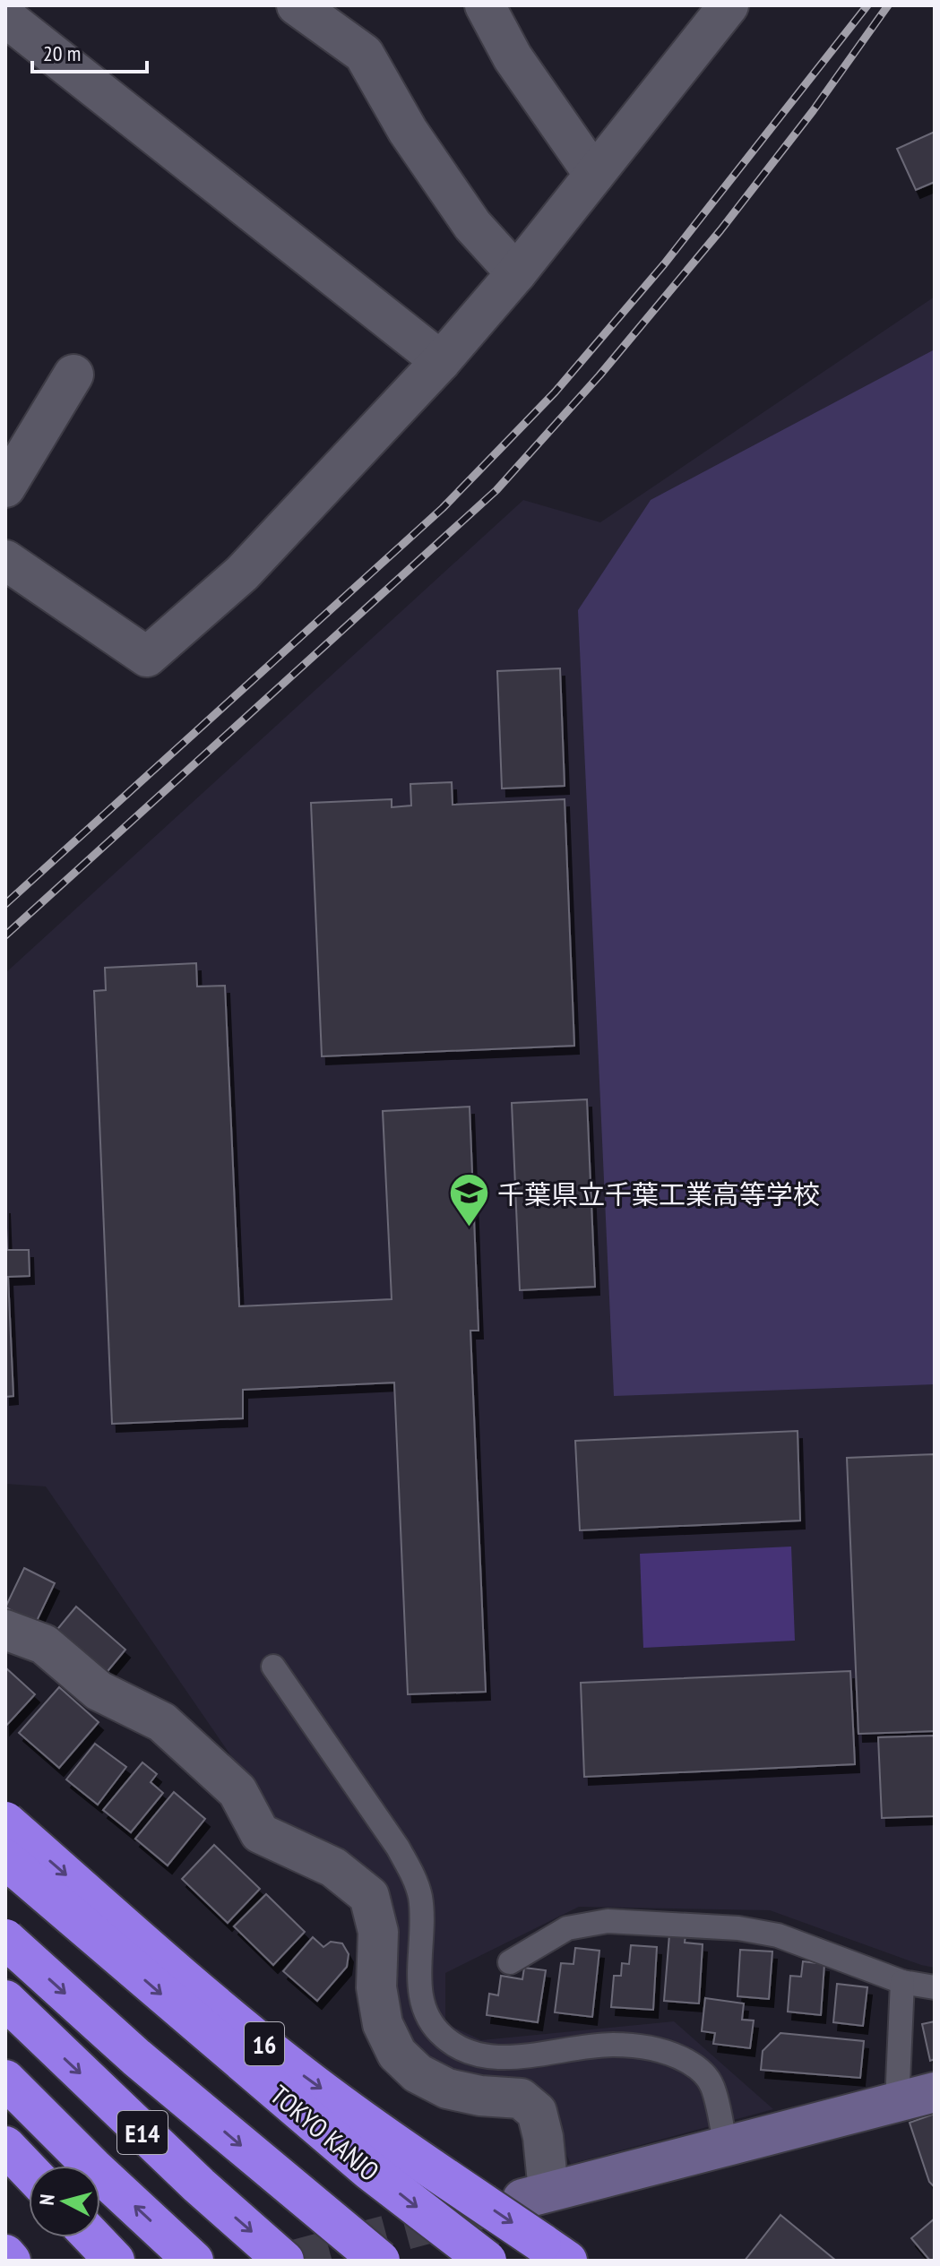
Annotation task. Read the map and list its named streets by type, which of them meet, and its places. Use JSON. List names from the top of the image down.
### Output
{
  "streets": {
    "highway": ["16", "E14", "TOKYO KANJO"]
  },
  "places": {
    "school or university": ["千葉県立千葉工業高等学校"]
  },
  "scale_bar": "20 m",
  "north": "left"
}
